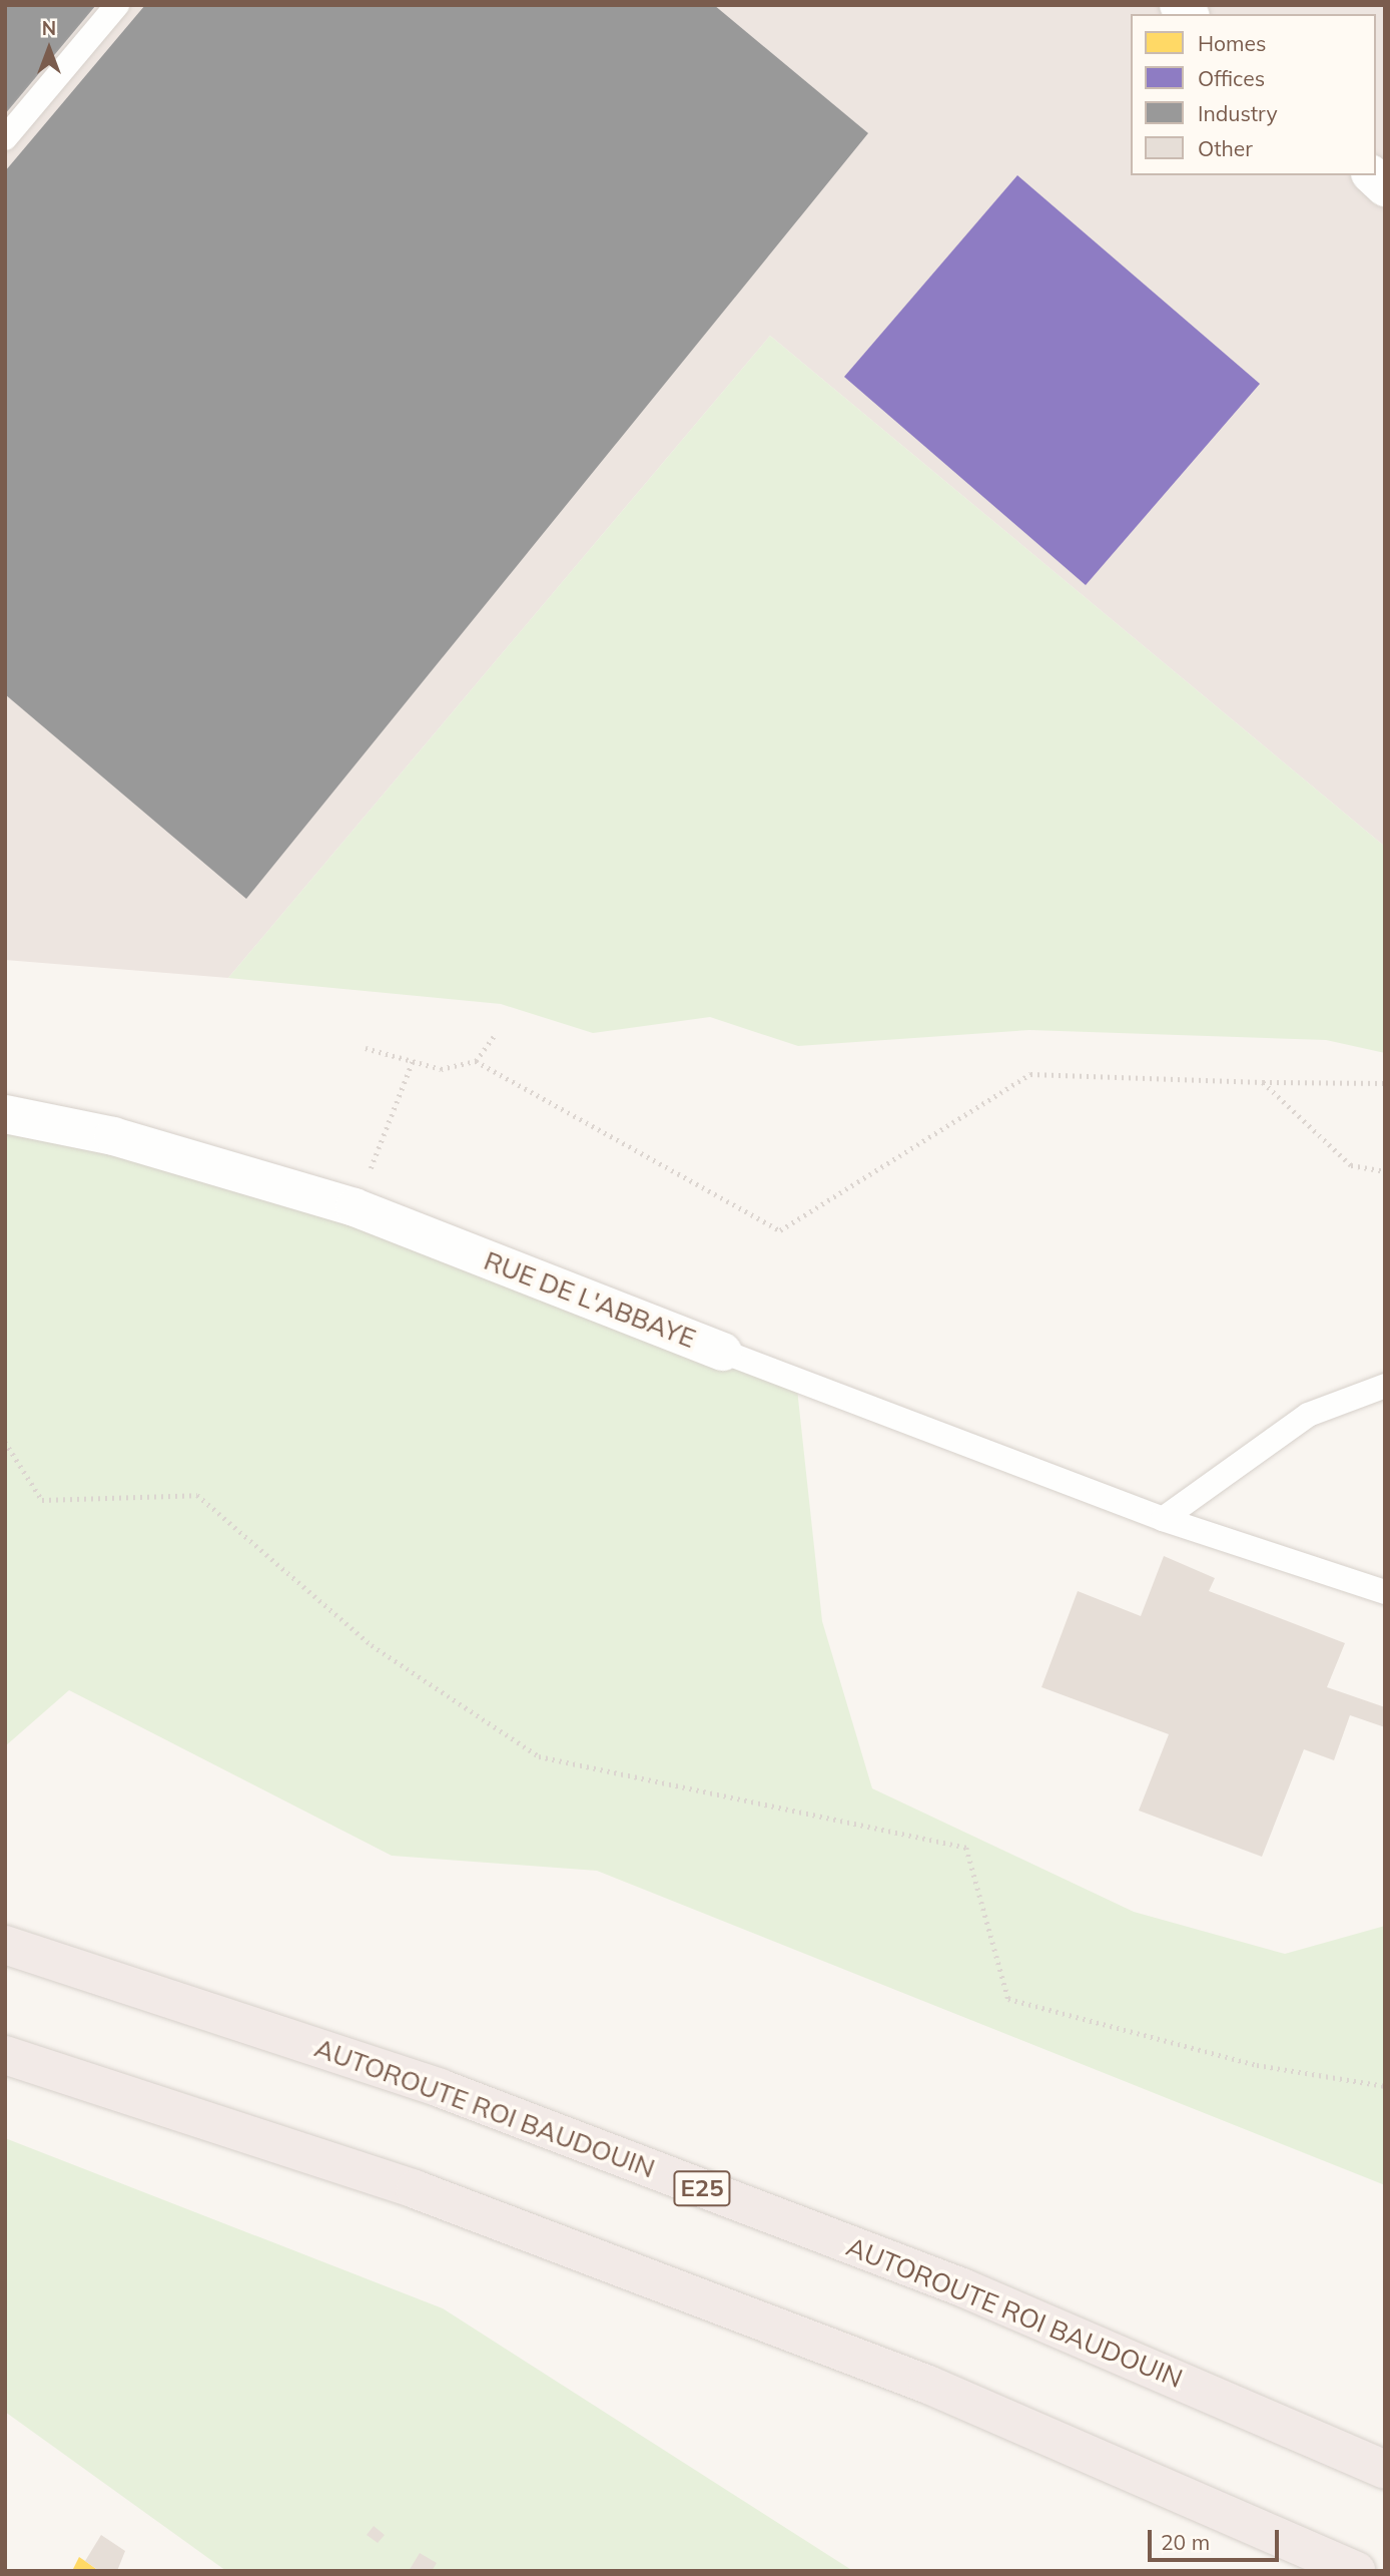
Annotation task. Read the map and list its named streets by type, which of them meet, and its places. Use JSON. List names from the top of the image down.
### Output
{
  "streets": {
    "highway": ["AUTOROUTE ROI BAUDOUIN", "E25"],
    "street": ["RUE DE L'ABBAYE"]
  },
  "legend": [
    "Homes",
    "Offices",
    "Industry",
    "Other"
  ],
  "scale_bar": "20 m",
  "north": "top"
}
